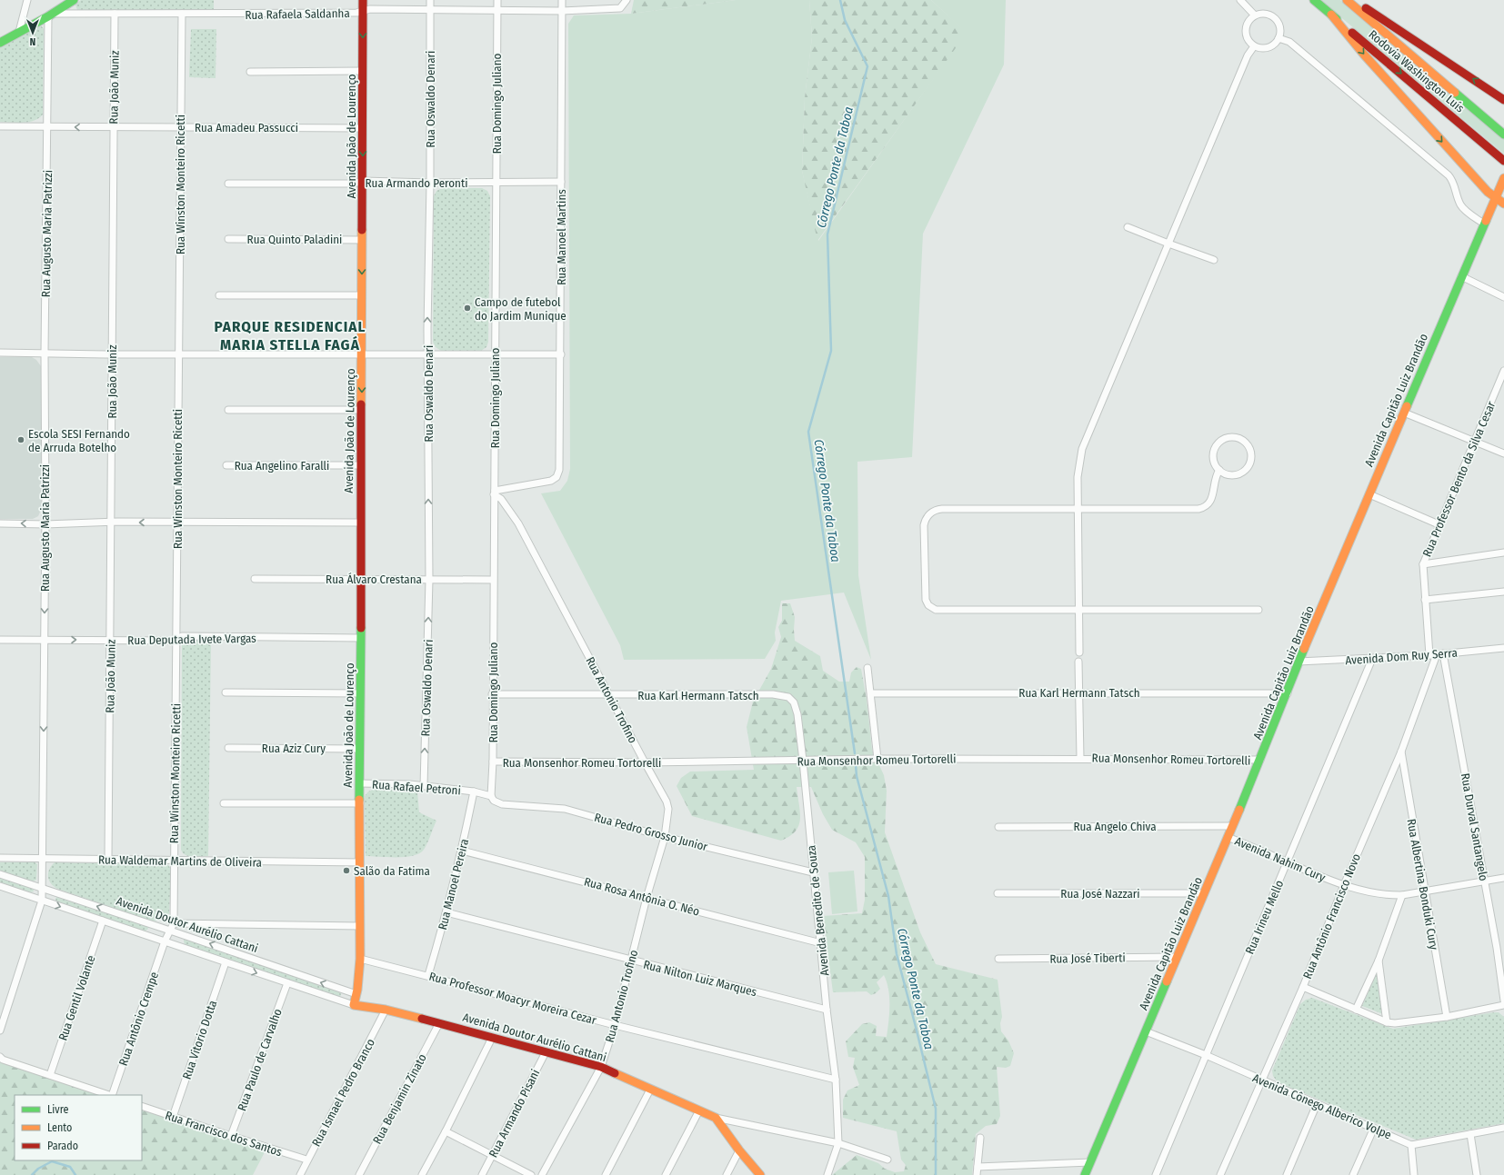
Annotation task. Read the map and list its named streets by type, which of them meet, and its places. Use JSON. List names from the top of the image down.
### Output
{
  "streets": {
    "main road": [
      "Rodovia Washington Luís",
      "Avenida João de Lourenço",
      "Avenida Capitão Luiz Brandão",
      "Avenida Doutor Aurélio Cattani"
    ],
    "street": [
      "Rua Rafaela Saldanha",
      "Rua João Muniz",
      "Rua Oswaldo Denari",
      "Rua Domingo Juliano",
      "Rua Amadeu Passucci",
      "Rua Armando Peronti",
      "Rua Winston Monteiro Ricetti",
      "Rua Augusto Maria Patrizzi",
      "Rua Manoel Martins",
      "Rua Quinto Paladini",
      "Rua Angelino Faralli",
      "Rua Professor Bento da Silva Cesar",
      "Rua Álvaro Crestana",
      "Rua Deputada Ivete Vargas",
      "Avenida Dom Ruy Serra",
      "Rua Karl Hermann Tatsch",
      "Rua Antonio Trofino",
      "Rua Aziz Cury",
      "Rua Monsenhor Romeu Tortorelli",
      "Rua Rafael Petroni",
      "Rua Angelo Chiva",
      "Rua Durval Santangelo",
      "Rua Pedro Grosso Junior",
      "Avenida Nahim Cury",
      "Rua Waldemar Martins de Oliveira",
      "Rua Manoel Pereira",
      "Rua Albertina Bonduki Cury",
      "Rua José Nazzari",
      "Rua Rosa Antônia O. Néo",
      "Avenida Benedito de Souza",
      "Rua Antônio Francisco Novo",
      "Rua Irineu Mello",
      "Rua José Tiberti",
      "Rua Nilton Luiz Marques",
      "Rua Gentil Volante",
      "Rua Professor Moacyr Moreira Cezar",
      "Rua Antônio Crempe",
      "Rua Vitorio Dotta",
      "Rua Paulo de Carvalho",
      "Rua Ismael Pedro Branco",
      "Rua Benjamin Zinato",
      "Avenida Cônego Alberico Volpe",
      "Rua Armando Pisani",
      "Rua Francisco dos Santos"
    ]
  },
  "crossings": [
    ["Rua Rafaela Saldanha", "Rua João Muniz"],
    ["Rua Rafaela Saldanha", "Rua Oswaldo Denari"],
    ["Rua Rafaela Saldanha", "Rua Domingo Juliano"],
    ["Rua Rafaela Saldanha", "Avenida João de Lourenço"],
    ["Rua Rafaela Saldanha", "Rua Winston Monteiro Ricetti"],
    ["Rua Rafaela Saldanha", "Rua Augusto Maria Patrizzi"],
    ["Rua Rafaela Saldanha", "Rua Manoel Martins"],
    ["Rua João Muniz", "Rua Amadeu Passucci"],
    ["Rua João Muniz", "Rua Deputada Ivete Vargas"],
    ["Rua João Muniz", "Rua Waldemar Martins de Oliveira"],
    ["Rua Oswaldo Denari", "Rua Armando Peronti"],
    ["Rua Oswaldo Denari", "Rua Álvaro Crestana"],
    ["Rua Oswaldo Denari", "Rua Rafael Petroni"],
    ["Rua Domingo Juliano", "Rua Armando Peronti"],
    ["Rua Domingo Juliano", "Rua Manoel Martins"],
    ["Rua Domingo Juliano", "Rua Álvaro Crestana"],
    ["Rua Domingo Juliano", "Rua Karl Hermann Tatsch"],
    ["Rua Domingo Juliano", "Rua Antonio Trofino"],
    ["Rua Domingo Juliano", "Rua Monsenhor Romeu Tortorelli"],
    ["Rua Domingo Juliano", "Rua Rafael Petroni"],
    ["Rua Domingo Juliano", "Rua Pedro Grosso Junior"],
    ["Rua Amadeu Passucci", "Avenida João de Lourenço"],
    ["Rua Amadeu Passucci", "Rua Winston Monteiro Ricetti"],
    ["Rua Amadeu Passucci", "Rua Augusto Maria Patrizzi"],
    ["Avenida João de Lourenço", "Rua Armando Peronti"],
    ["Avenida João de Lourenço", "Rua Quinto Paladini"],
    ["Avenida João de Lourenço", "Rua Angelino Faralli"],
    ["Avenida João de Lourenço", "Rua Álvaro Crestana"],
    ["Avenida João de Lourenço", "Rua Deputada Ivete Vargas"],
    ["Avenida João de Lourenço", "Rua Aziz Cury"],
    ["Avenida João de Lourenço", "Rua Rafael Petroni"],
    ["Avenida João de Lourenço", "Rua Waldemar Martins de Oliveira"],
    ["Avenida João de Lourenço", "Avenida Doutor Aurélio Cattani"],
    ["Avenida João de Lourenço", "Rua Professor Moacyr Moreira Cezar"],
    ["Rua Armando Peronti", "Rua Manoel Martins"],
    ["Rua Winston Monteiro Ricetti", "Rua Deputada Ivete Vargas"],
    ["Rua Winston Monteiro Ricetti", "Rua Waldemar Martins de Oliveira"],
    ["Rua Winston Monteiro Ricetti", "Avenida Doutor Aurélio Cattani"],
    ["Rua Winston Monteiro Ricetti", "Rua Antônio Crempe"],
    ["Rua Augusto Maria Patrizzi", "Rua Deputada Ivete Vargas"],
    ["Rua Augusto Maria Patrizzi", "Rua Waldemar Martins de Oliveira"],
    ["Rua Augusto Maria Patrizzi", "Avenida Doutor Aurélio Cattani"],
    ["Rua Manoel Martins", "Rua Antonio Trofino"],
    ["Avenida Capitão Luiz Brandão", "Avenida Dom Ruy Serra"],
    ["Avenida Capitão Luiz Brandão", "Rua Karl Hermann Tatsch"],
    ["Avenida Capitão Luiz Brandão", "Rua Monsenhor Romeu Tortorelli"],
    ["Avenida Capitão Luiz Brandão", "Rua Angelo Chiva"],
    ["Avenida Capitão Luiz Brandão", "Avenida Nahim Cury"],
    ["Avenida Capitão Luiz Brandão", "Rua José Nazzari"],
    ["Avenida Capitão Luiz Brandão", "Rua José Tiberti"],
    ["Avenida Capitão Luiz Brandão", "Avenida Cônego Alberico Volpe"],
    ["Rua Professor Bento da Silva Cesar", "Avenida Dom Ruy Serra"],
    ["Rua Professor Bento da Silva Cesar", "Rua Durval Santangelo"],
    ["Rua Professor Bento da Silva Cesar", "Rua Antônio Francisco Novo"],
    ["Avenida Dom Ruy Serra", "Rua Durval Santangelo"],
    ["Avenida Dom Ruy Serra", "Rua Antônio Francisco Novo"],
    ["Avenida Dom Ruy Serra", "Rua Irineu Mello"],
    ["Rua Karl Hermann Tatsch", "Rua Antonio Trofino"],
    ["Rua Karl Hermann Tatsch", "Avenida Benedito de Souza"],
    ["Rua Antonio Trofino", "Rua Monsenhor Romeu Tortorelli"],
    ["Rua Antonio Trofino", "Rua Pedro Grosso Junior"],
    ["Rua Antonio Trofino", "Rua Rosa Antônia O. Néo"],
    ["Rua Antonio Trofino", "Avenida Doutor Aurélio Cattani"],
    ["Rua Antonio Trofino", "Rua Nilton Luiz Marques"],
    ["Rua Antonio Trofino", "Rua Professor Moacyr Moreira Cezar"],
    ["Rua Monsenhor Romeu Tortorelli", "Avenida Benedito de Souza"],
    ["Rua Rafael Petroni", "Rua Pedro Grosso Junior"],
    ["Rua Rafael Petroni", "Rua Manoel Pereira"],
    ["Rua Durval Santangelo", "Avenida Nahim Cury"],
    ["Rua Durval Santangelo", "Rua Antônio Francisco Novo"],
    ["Rua Pedro Grosso Junior", "Avenida Benedito de Souza"],
    ["Avenida Nahim Cury", "Rua Albertina Bonduki Cury"],
    ["Avenida Nahim Cury", "Rua Antônio Francisco Novo"],
    ["Avenida Nahim Cury", "Rua Irineu Mello"],
    ["Rua Manoel Pereira", "Rua Rosa Antônia O. Néo"],
    ["Rua Manoel Pereira", "Rua Nilton Luiz Marques"],
    ["Rua Manoel Pereira", "Rua Professor Moacyr Moreira Cezar"],
    ["Rua Albertina Bonduki Cury", "Rua Antônio Francisco Novo"],
    ["Rua Rosa Antônia O. Néo", "Avenida Benedito de Souza"],
    ["Avenida Benedito de Souza", "Rua Nilton Luiz Marques"],
    ["Avenida Benedito de Souza", "Rua Professor Moacyr Moreira Cezar"],
    ["Rua Antônio Francisco Novo", "Avenida Cônego Alberico Volpe"],
    ["Rua Irineu Mello", "Avenida Cônego Alberico Volpe"],
    ["Avenida Doutor Aurélio Cattani", "Rua Gentil Volante"],
    ["Avenida Doutor Aurélio Cattani", "Rua Antônio Crempe"],
    ["Avenida Doutor Aurélio Cattani", "Rua Vitorio Dotta"],
    ["Avenida Doutor Aurélio Cattani", "Rua Paulo de Carvalho"],
    ["Avenida Doutor Aurélio Cattani", "Rua Ismael Pedro Branco"],
    ["Avenida Doutor Aurélio Cattani", "Rua Benjamin Zinato"],
    ["Avenida Doutor Aurélio Cattani", "Rua Armando Pisani"],
    ["Rua Vitorio Dotta", "Rua Francisco dos Santos"],
    ["Rua Paulo de Carvalho", "Rua Francisco dos Santos"],
    ["Rua Ismael Pedro Branco", "Rua Francisco dos Santos"]
  ],
  "one_way": ["Rua Oswaldo Denari"],
  "districts": ["PARQUE RESIDENCIAL MARIA STELLA FAGÁ"],
  "water": ["Córrego Ponte da Taboa"],
  "places": ["Campo de futebol do Jardim Munique", "Escola SESI Fernando de Arruda Botelho", "Salão da Fatima"],
  "legend": ["Livre", "Lento", "Parado"],
  "north": "bottom"
}
